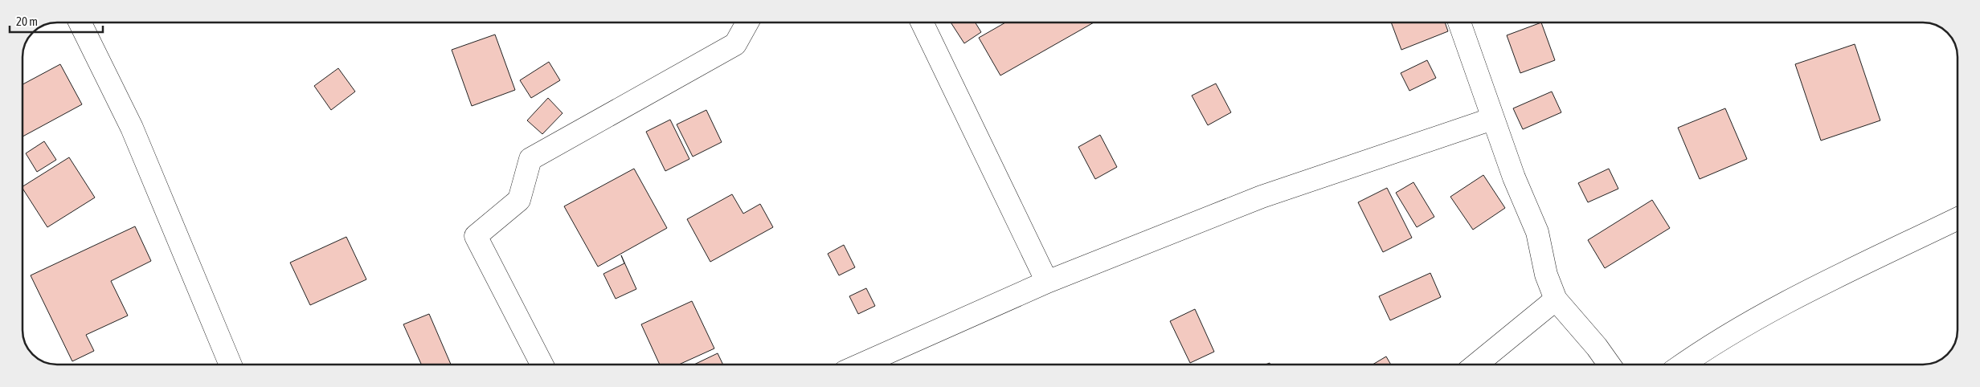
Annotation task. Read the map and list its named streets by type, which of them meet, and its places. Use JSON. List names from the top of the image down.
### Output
{
  "scale_bar": "20 m"
}
